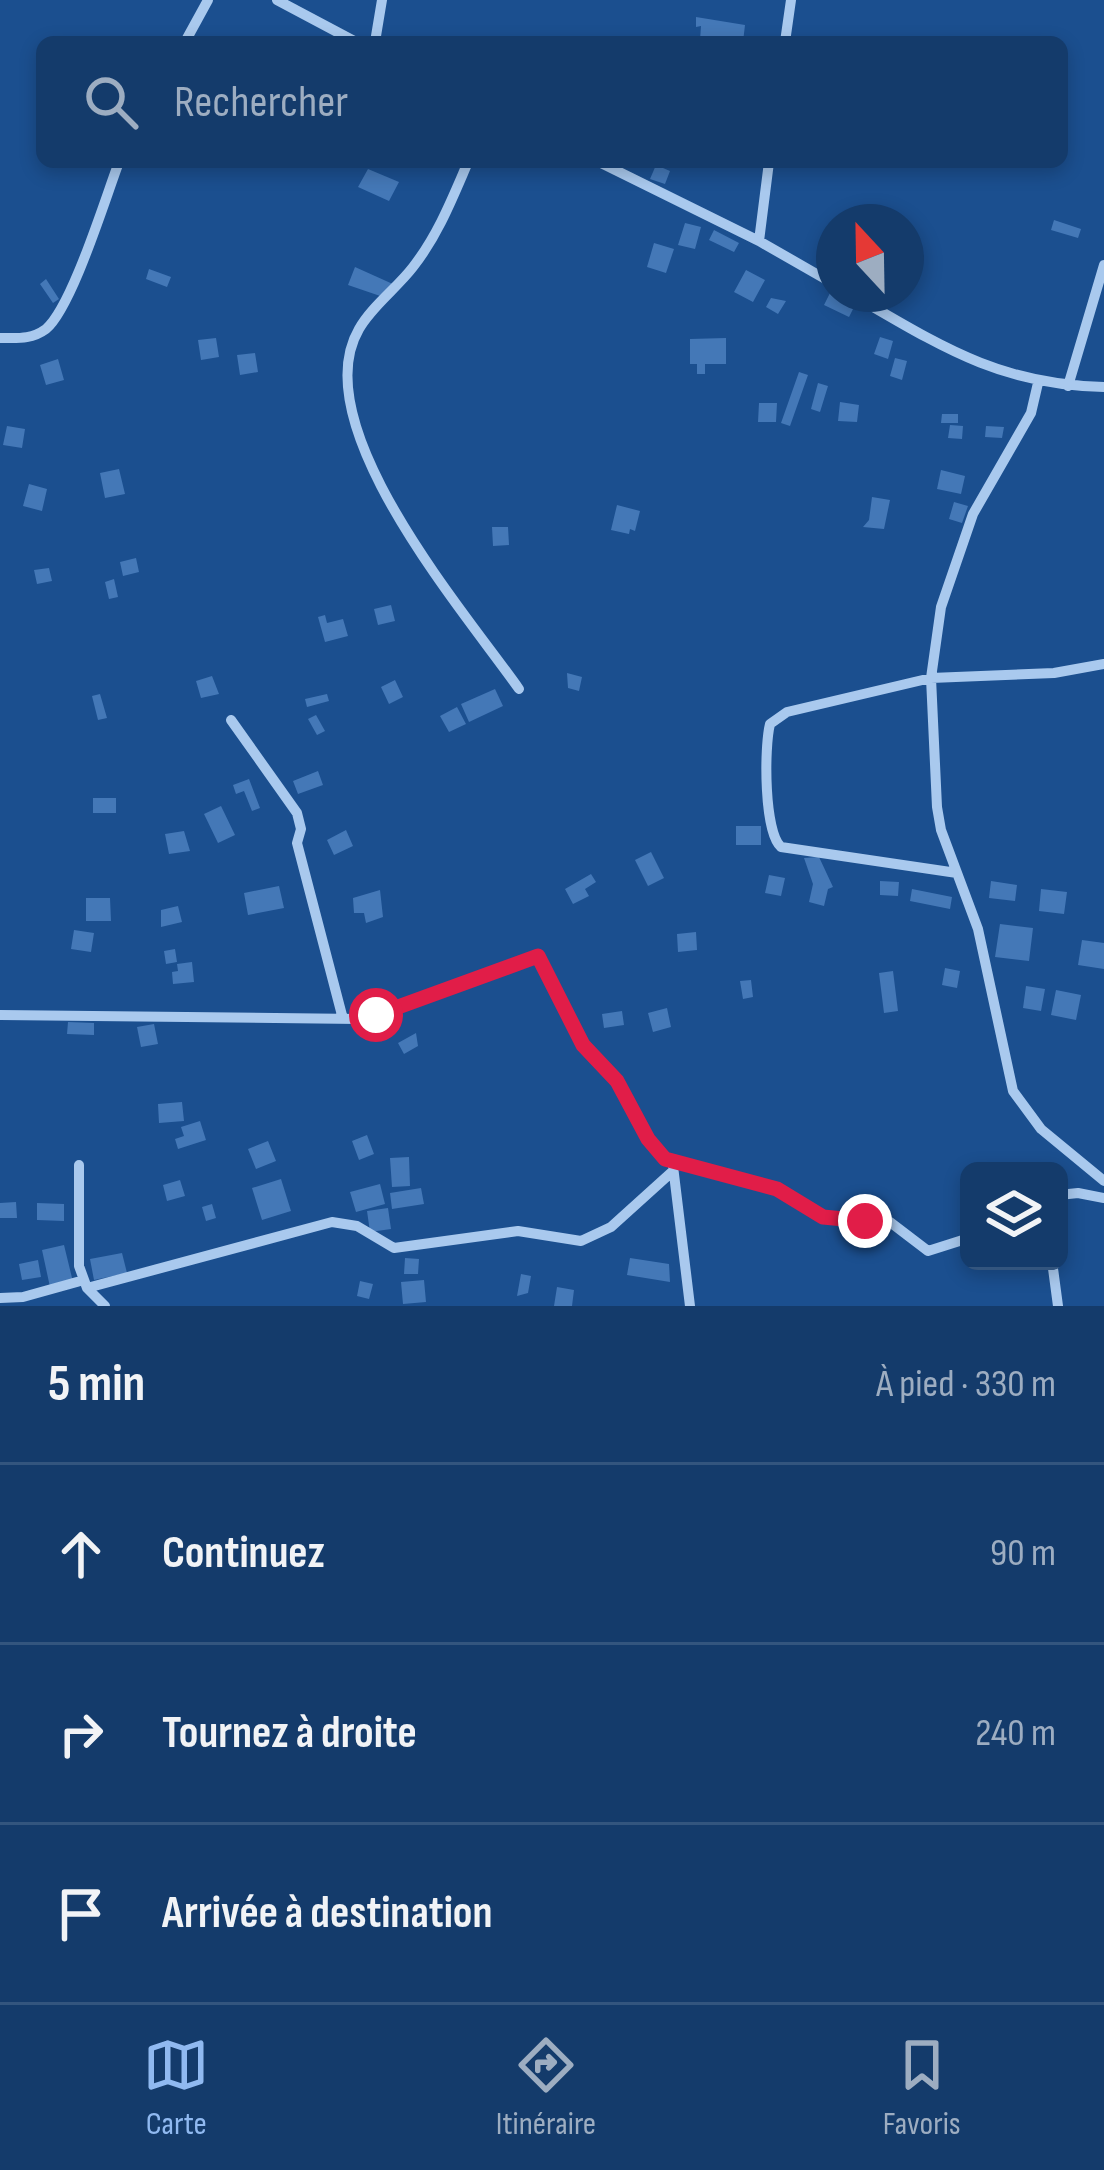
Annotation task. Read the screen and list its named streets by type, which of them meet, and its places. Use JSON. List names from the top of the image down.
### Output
{
  "north": "top",
  "page": {
    "search": "Rechercher",
    "heading": ["5 min", "À pied · 330 m"],
    "list": [
      ["Continuez", "90 m"],
      ["Tournez à droite", "240 m"],
      "Arrivée à destination"
    ],
    "nav": ["Carte", "Itinéraire", "Favoris"]
  }
}
